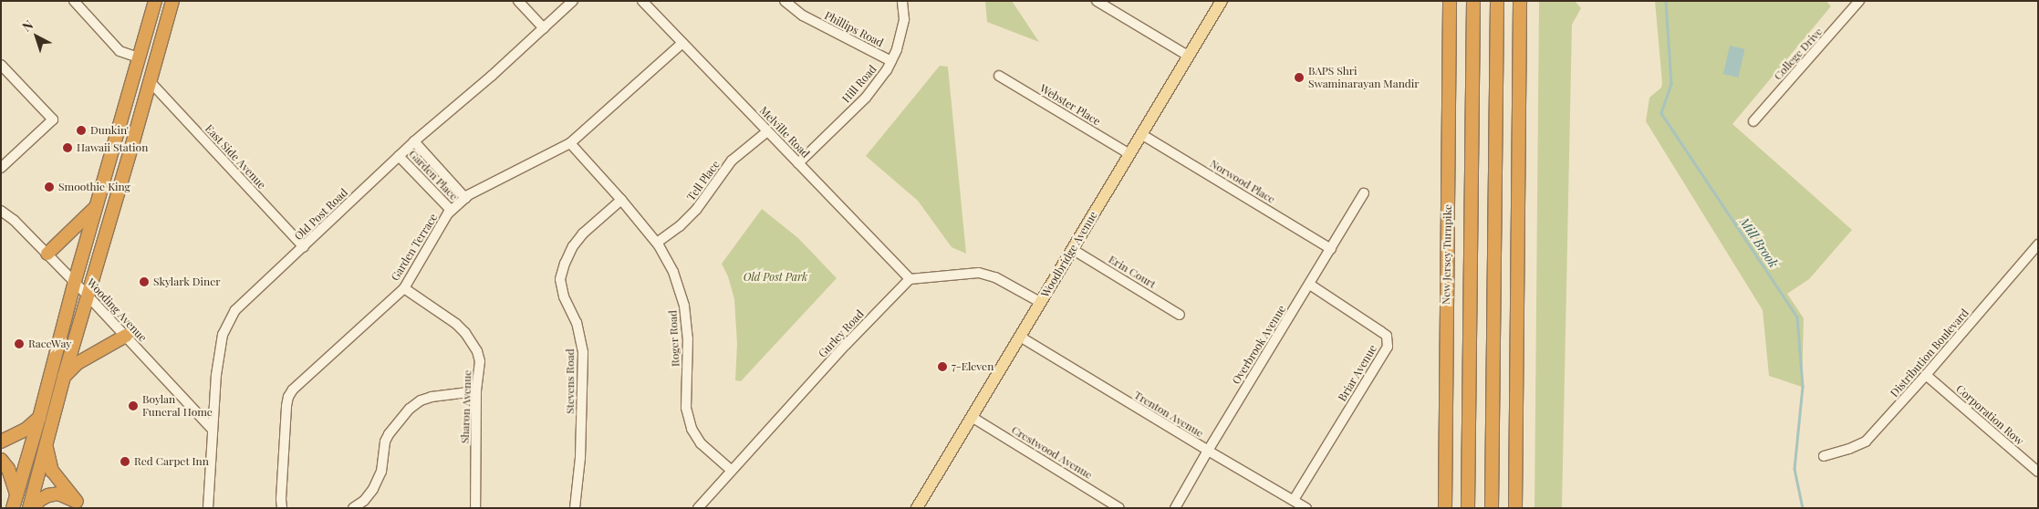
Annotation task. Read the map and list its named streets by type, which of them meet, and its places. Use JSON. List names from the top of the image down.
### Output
{
  "streets": {
    "highway": ["New Jersey Turnpike"],
    "main road": ["Woodbridge Avenue"],
    "street": [
      "Phillips Road",
      "College Drive",
      "Hill Road",
      "Webster Place",
      "Melville Road",
      "East Side Avenue",
      "Garden Place",
      "Tell Place",
      "Norwood Place",
      "Old Post Road",
      "Garden Terrace",
      "Erin Court",
      "Wooding Avenue",
      "Gurley Road",
      "Roger Road",
      "Overbrook Avenue",
      "Distribution Boulevard",
      "Briar Avenue",
      "Stevens Road",
      "Sharon Avenue",
      "Trenton Avenue",
      "Corporation Row",
      "Crestwood Avenue"
    ]
  },
  "crossings": [
    ["Phillips Road", "Hill Road"],
    ["Hill Road", "Melville Road"],
    ["Webster Place", "Woodbridge Avenue"],
    ["Melville Road", "Tell Place"],
    ["Melville Road", "Garden Terrace"],
    ["Melville Road", "Gurley Road"],
    ["East Side Avenue", "Old Post Road"],
    ["Garden Place", "Old Post Road"],
    ["Garden Place", "Garden Terrace"],
    ["Tell Place", "Roger Road"],
    ["Norwood Place", "Woodbridge Avenue"],
    ["Norwood Place", "Overbrook Avenue"],
    ["Old Post Road", "Wooding Avenue"],
    ["Garden Terrace", "Roger Road"],
    ["Garden Terrace", "Sharon Avenue"],
    ["Woodbridge Avenue", "Erin Court"],
    ["Woodbridge Avenue", "Trenton Avenue"],
    ["Woodbridge Avenue", "Crestwood Avenue"],
    ["Gurley Road", "Roger Road"],
    ["Roger Road", "Stevens Road"],
    ["Overbrook Avenue", "Briar Avenue"],
    ["Overbrook Avenue", "Trenton Avenue"],
    ["Distribution Boulevard", "Corporation Row"],
    ["Briar Avenue", "Trenton Avenue"]
  ],
  "water": ["Mill Brook"],
  "parks": ["Old Post Park"],
  "places": [
    "BAPS Shri Swaminarayan Mandir",
    "Dunkin'",
    "Hawaii Station",
    "Smoothie King",
    "Skylark Diner",
    "RaceWay",
    "7-Eleven",
    "Boylan Funeral Home",
    "Red Carpet Inn"
  ],
  "north": "top left"
}
